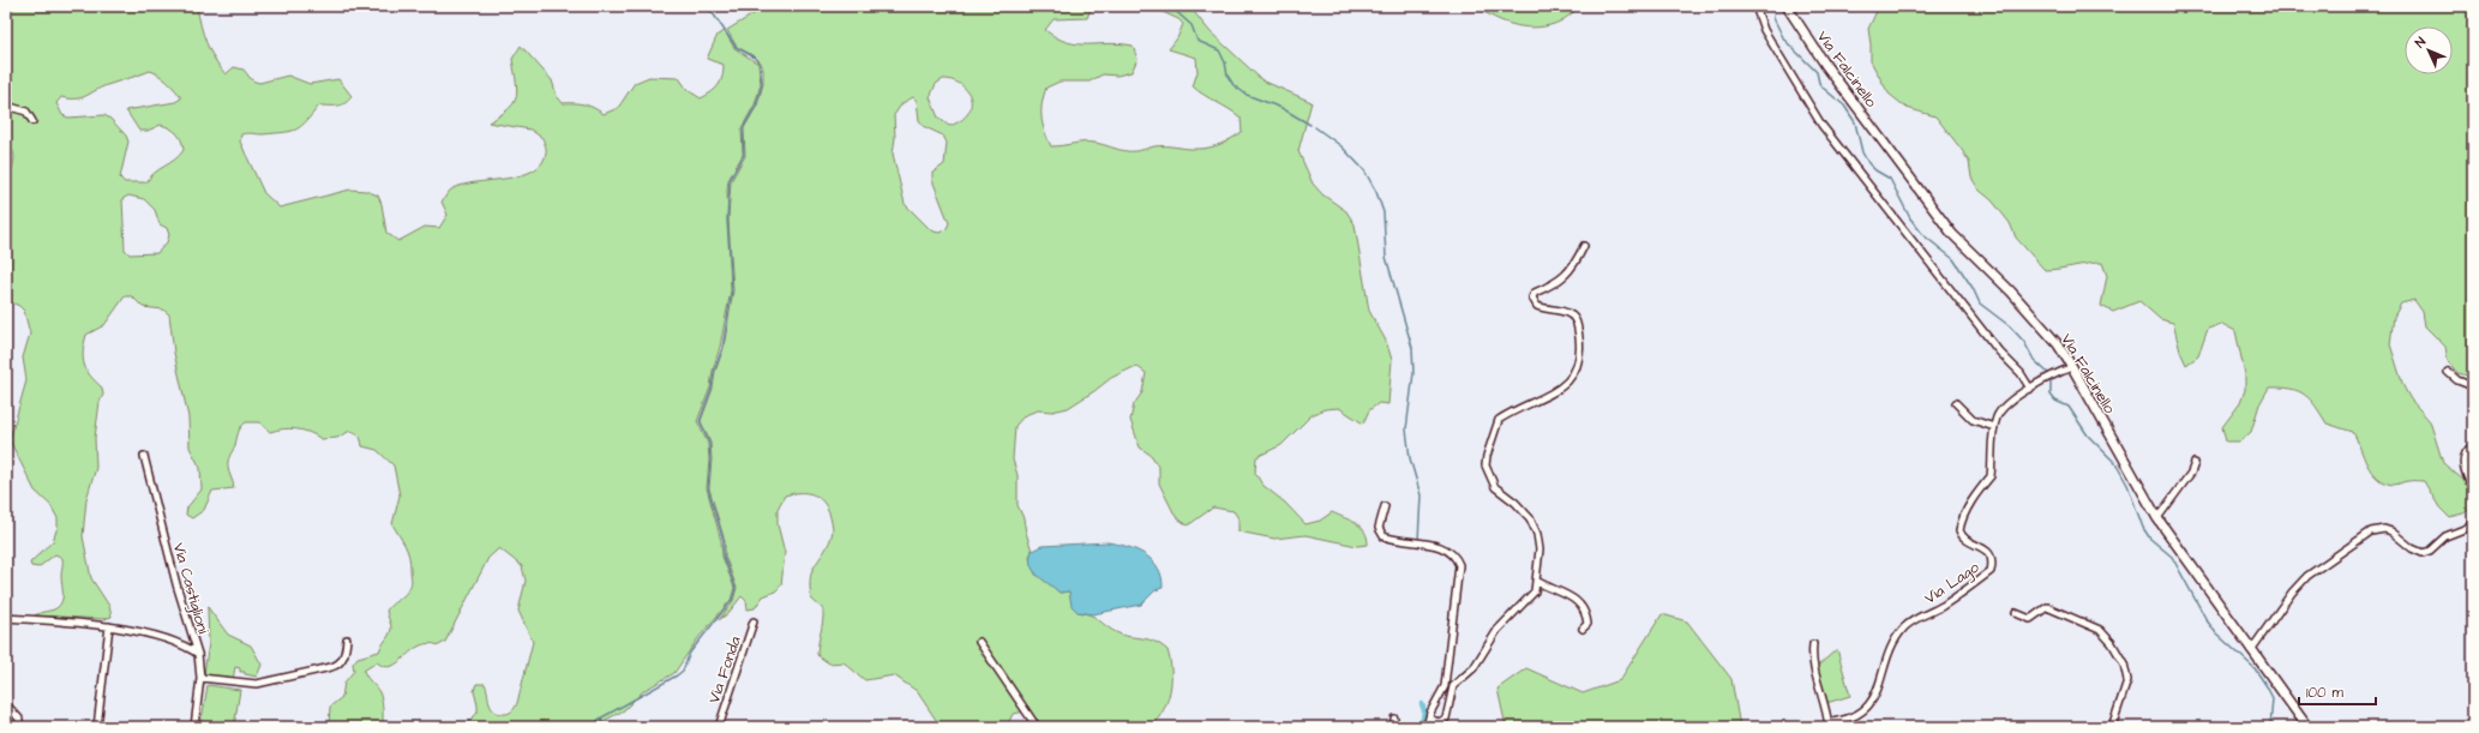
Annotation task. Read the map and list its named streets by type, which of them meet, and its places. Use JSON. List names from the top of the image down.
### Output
{
  "streets": {
    "street": [
      "Via Falcinello",
      "Via Lago",
      "Via Castiglioni",
      "Via Fonda"
    ]
  },
  "crossings": [
    ["Via Falcinello", "Via Lago"]
  ],
  "scale_bar": "100 m",
  "north": "top left"
}
